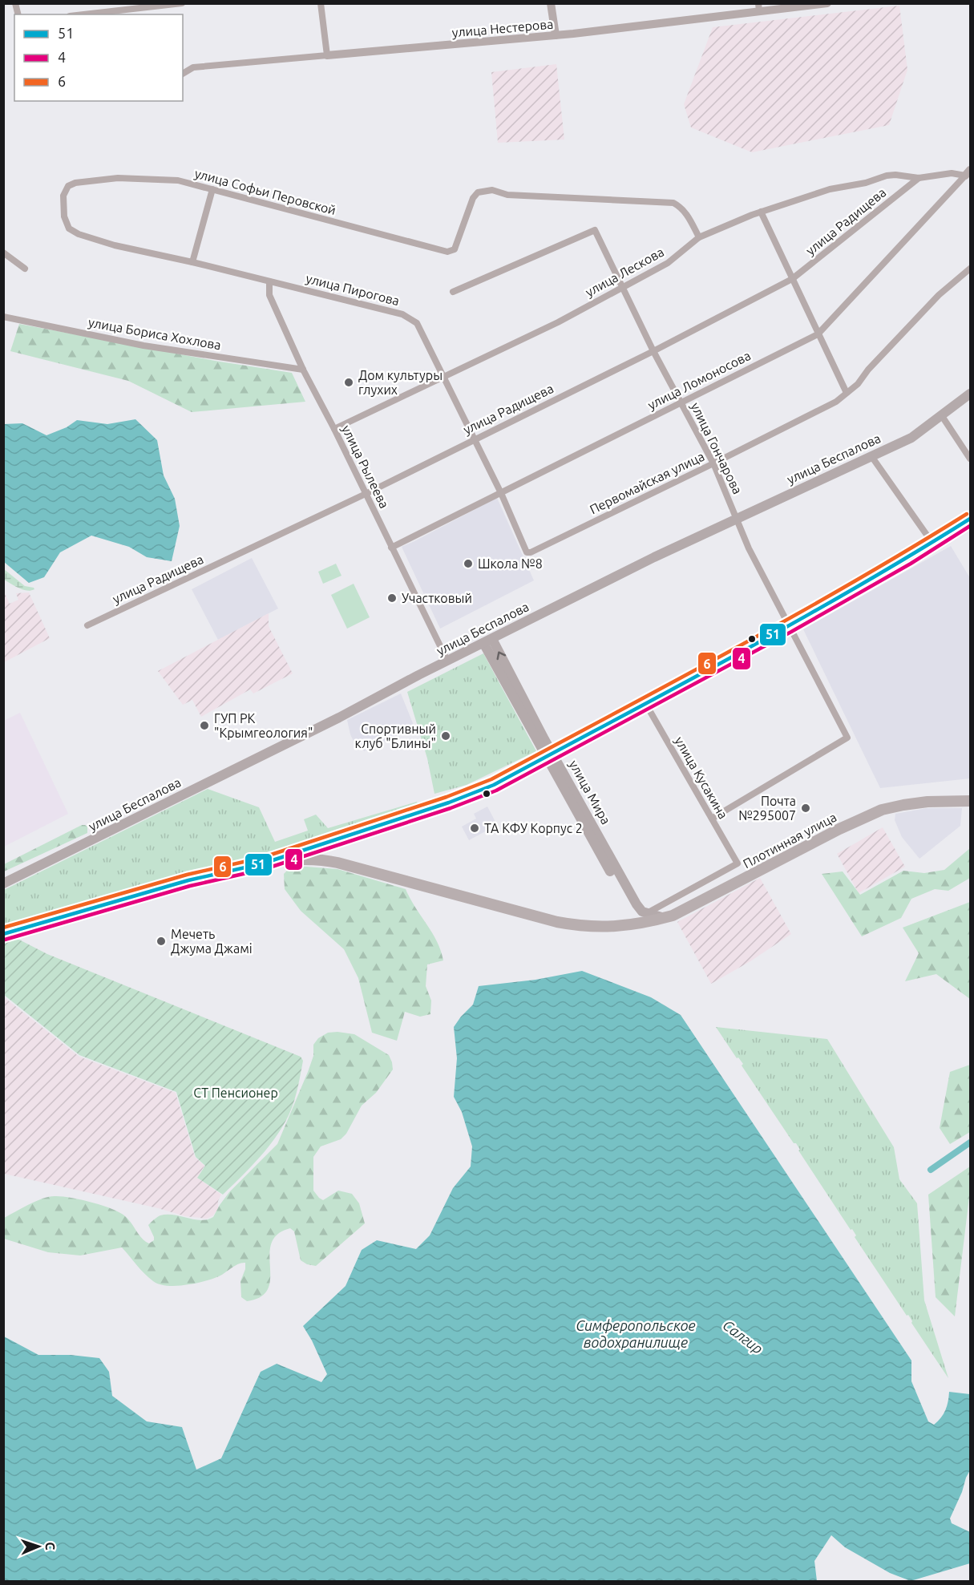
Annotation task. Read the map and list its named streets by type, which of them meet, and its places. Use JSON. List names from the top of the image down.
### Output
{
  "streets": {
    "main road": ["улица Беспалова", "улица Мира", "Плотинная улица"],
    "street": [
      "улица Нестерова",
      "улица Софьи Перовской",
      "улица Радищева",
      "улица Лескова",
      "улица Пирогова",
      "улица Бориса Хохлова",
      "улица Ломоносова",
      "улица Гончарова",
      "улица Рылеева",
      "Первомайская улица",
      "улица Кусакина"
    ]
  },
  "crossings": [
    ["улица Софьи Перовской", "улица Лескова"],
    ["улица Софьи Перовской", "улица Пирогова"],
    ["улица Радищева", "улица Лескова"],
    ["улица Радищева", "улица Пирогова"],
    ["улица Радищева", "улица Гончарова"],
    ["улица Радищева", "улица Рылеева"],
    ["улица Лескова", "улица Пирогова"],
    ["улица Лескова", "улица Ломоносова"],
    ["улица Лескова", "улица Гончарова"],
    ["улица Лескова", "улица Рылеева"],
    ["улица Пирогова", "улица Ломоносова"],
    ["улица Пирогова", "улица Рылеева"],
    ["улица Пирогова", "Первомайская улица"],
    ["улица Бориса Хохлова", "улица Рылеева"],
    ["улица Ломоносова", "улица Гончарова"],
    ["улица Ломоносова", "улица Рылеева"],
    ["улица Гончарова", "улица Беспалова"],
    ["улица Гончарова", "Первомайская улица"],
    ["улица Гончарова", "улица Кусакина"],
    ["улица Беспалова", "улица Рылеева"],
    ["улица Беспалова", "улица Мира"],
    ["улица Кусакина", "Плотинная улица"],
    ["улица Мира", "Плотинная улица"]
  ],
  "water": ["Симферопольское водохранилище", "Салгир"],
  "parks": ["СТ Пенсионер"],
  "places": [
    "Дом культуры глухих",
    "Школа №8",
    "Участковый",
    "ГУП РК \"Крымгеология\"",
    "Спортивный клуб \"Блины\"",
    "Почта №295007",
    "ТА КФУ Корпус 2",
    "Мечеть Джума Джамі"
  ],
  "lines": ["transit line 6", "transit line 51", "transit line 4"],
  "legend": ["51", "4", "6"],
  "north": "right"
}
